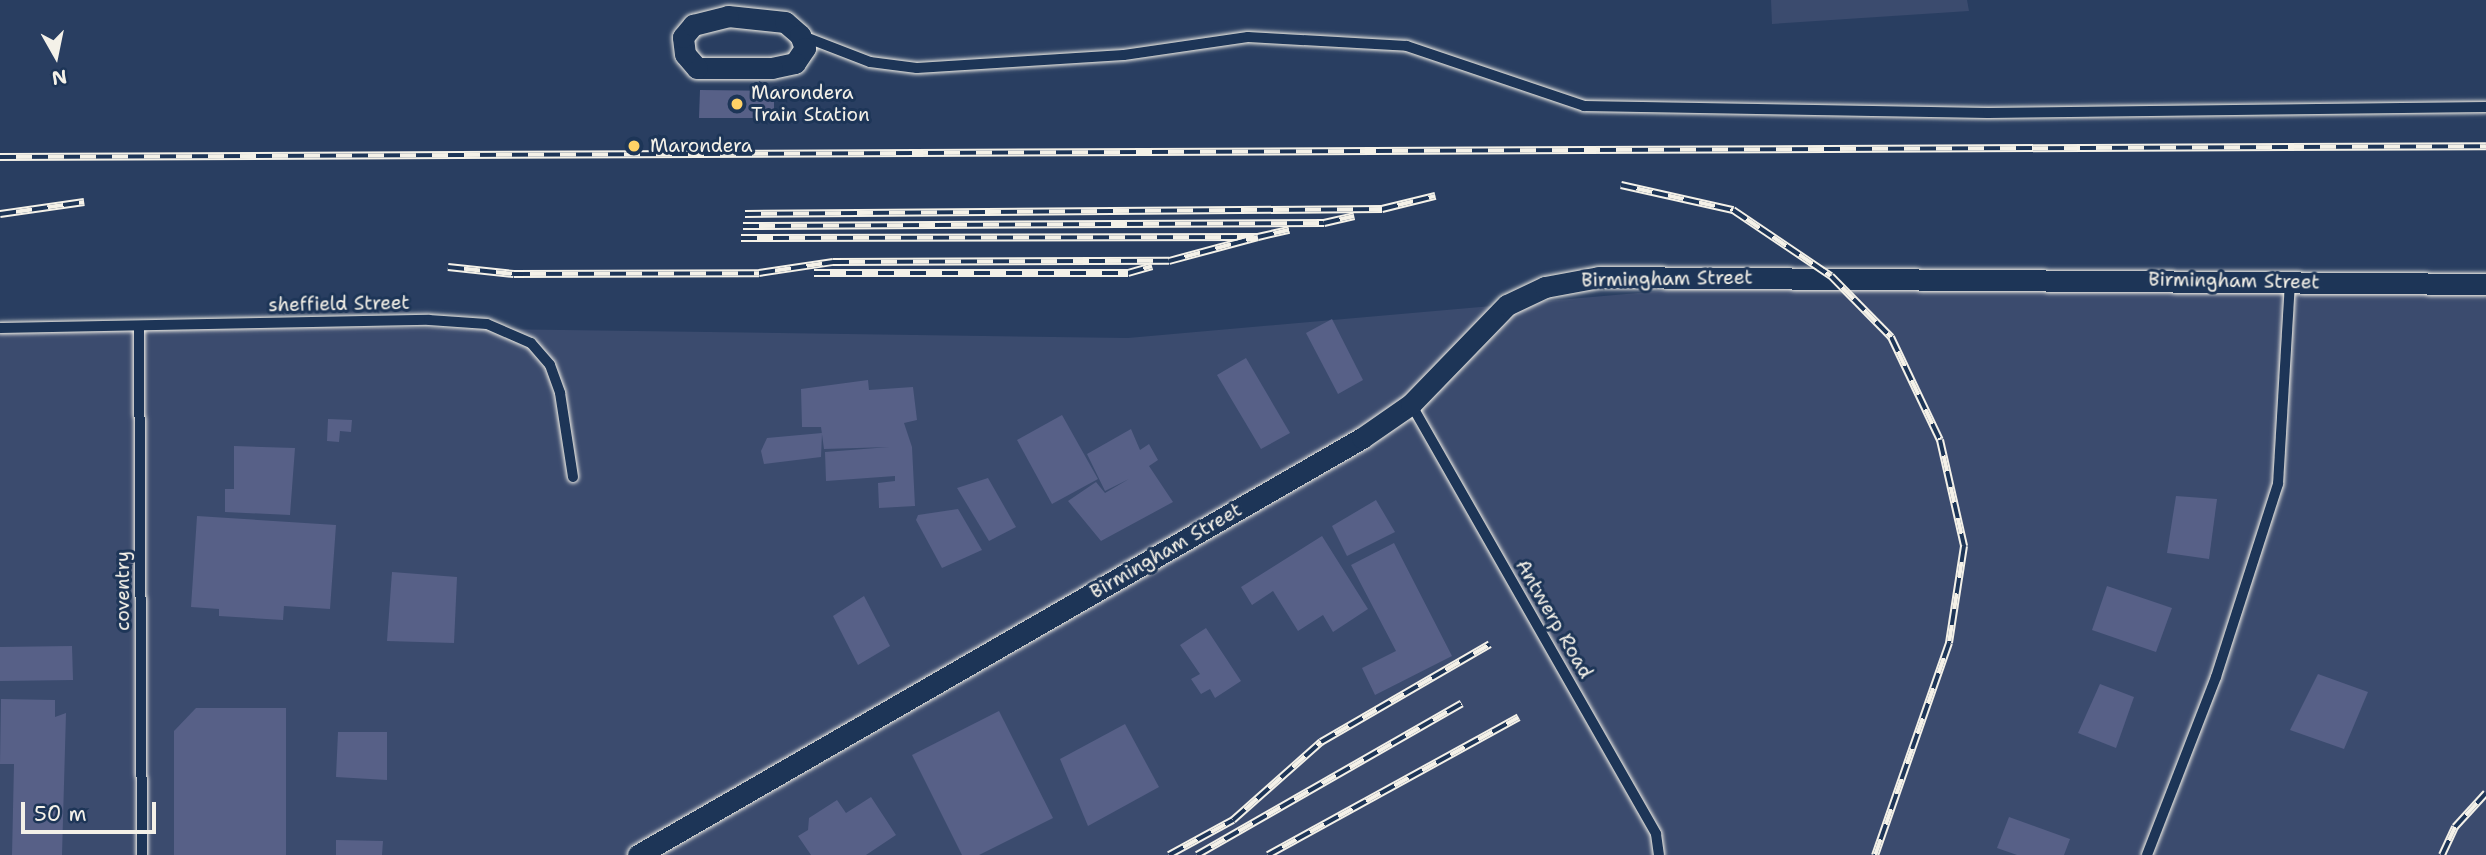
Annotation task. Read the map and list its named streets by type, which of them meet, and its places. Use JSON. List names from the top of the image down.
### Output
{
  "streets": {
    "street": ["Birmingham Street"],
    "lane": ["sheffield Street", "coventry", "Antwerp Road"]
  },
  "crossings": [
    ["Birmingham Street", "Antwerp Road"],
    ["sheffield Street", "coventry"]
  ],
  "places": ["Marondera Train Station", "Marondera"],
  "scale_bar": "50 m",
  "north": "bottom"
}
